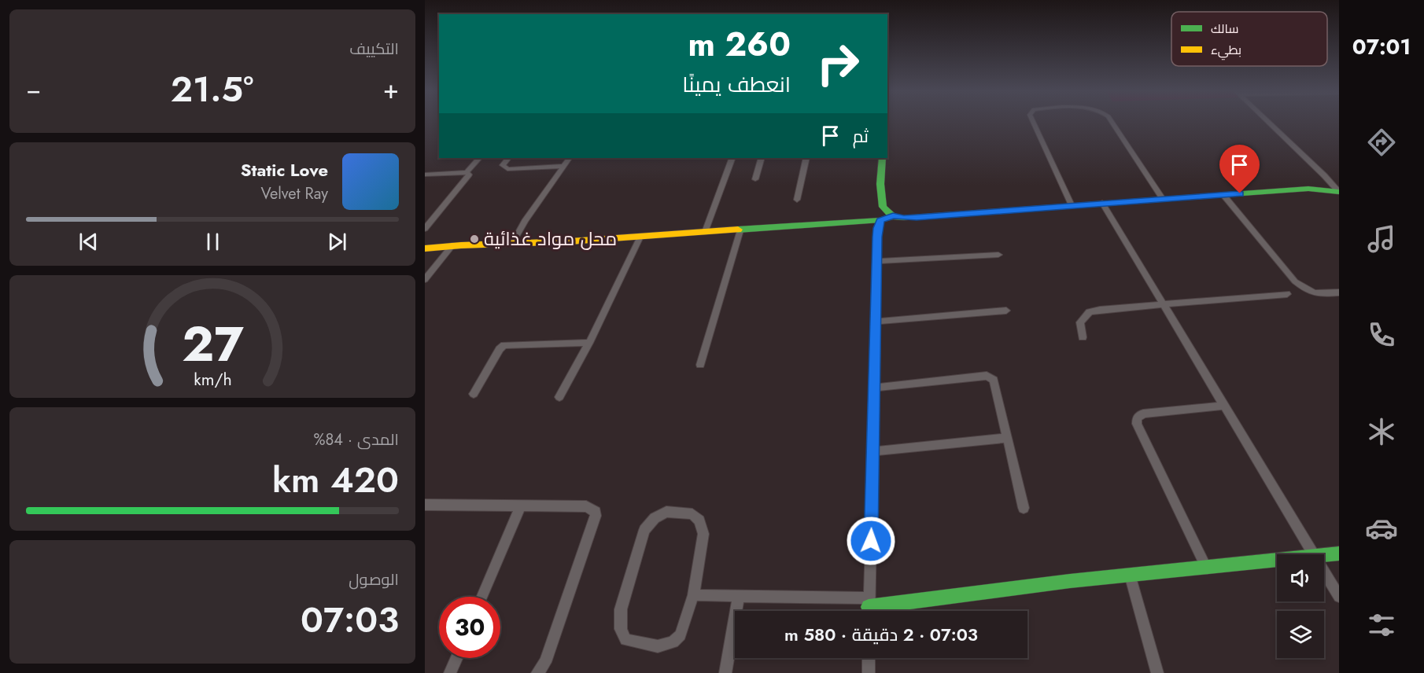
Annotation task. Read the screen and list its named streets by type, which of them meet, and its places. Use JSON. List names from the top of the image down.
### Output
{
  "places": ["محل مواد غذائية"],
  "legend": ["سالك", "بطيء"],
  "page": {
    "tabs": "07:01",
    "tile": [
      "التكييف",
      ["المدى · 84%", "420 km"],
      ["الوصول", "07:03"]
    ],
    "turn": ["260 m", "انعطف يمينًا"],
    "heat": ["−", "21.5°", "+"],
    "then": "ثم",
    "song": ["Static Love", "Velvet Ray"],
    "limit": "30",
    "trip": "07:03 · 2 دقيقة · 580 m",
    "gauge": ["27", "km/h"]
  }
}
